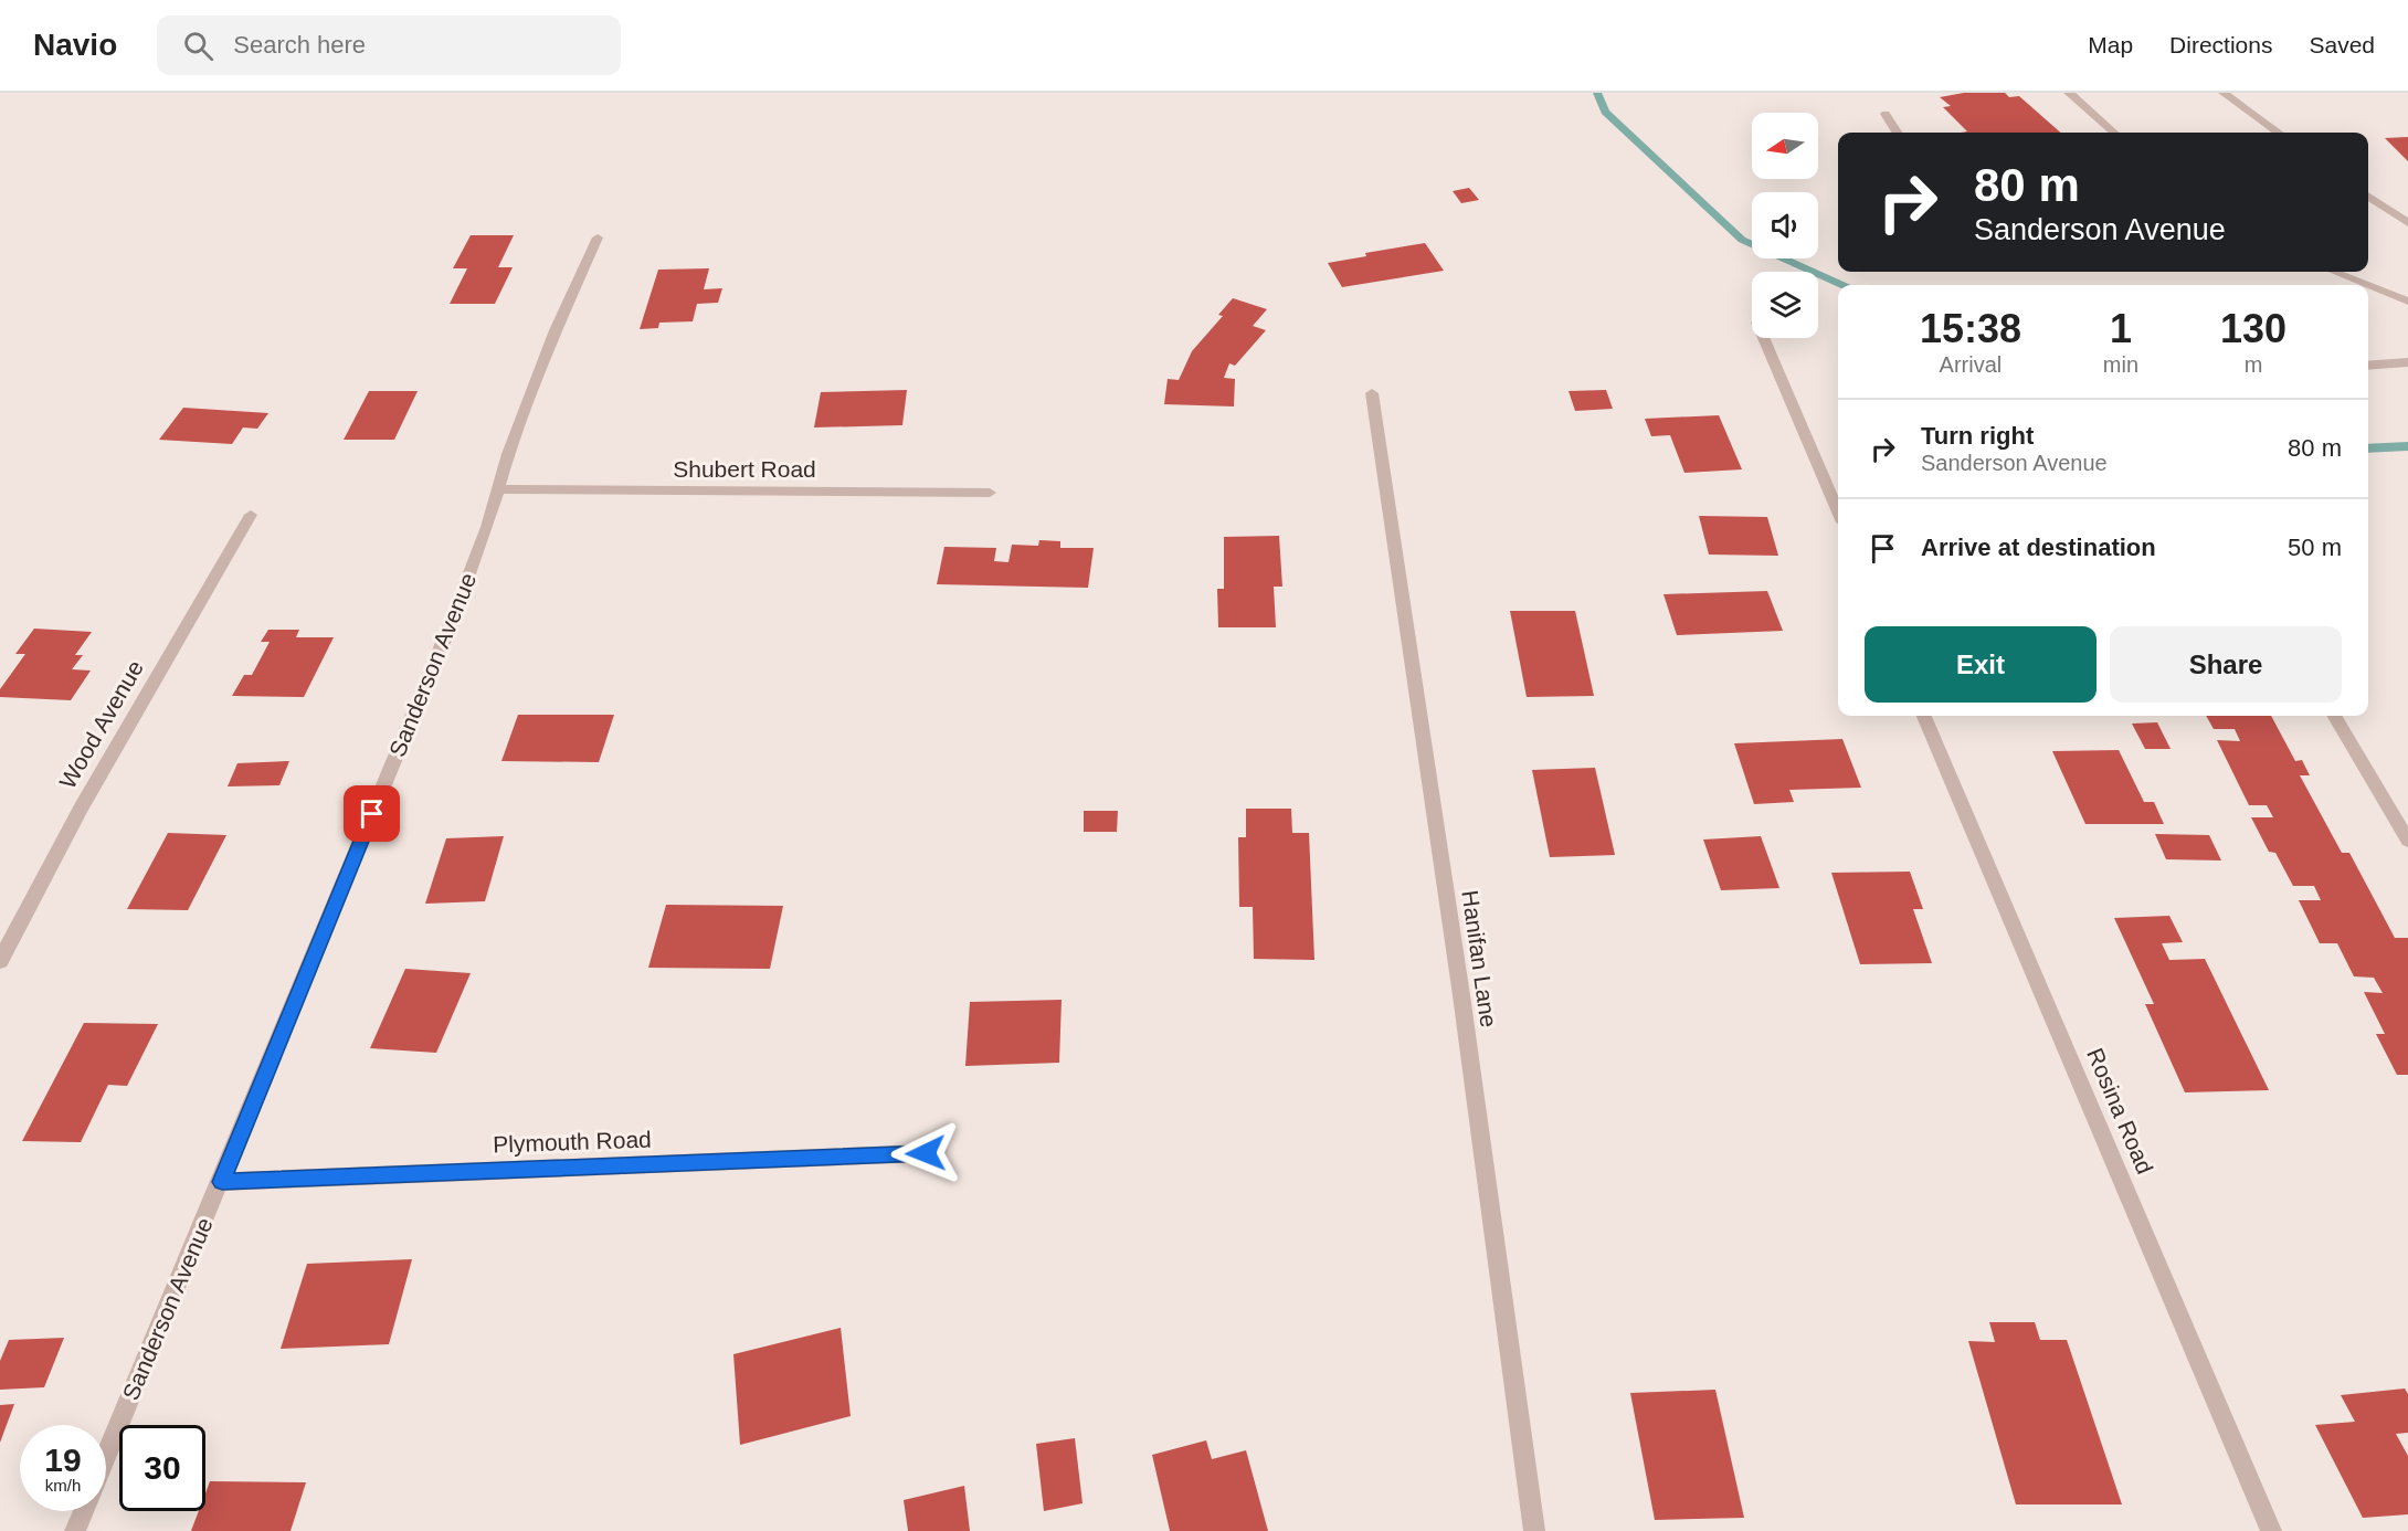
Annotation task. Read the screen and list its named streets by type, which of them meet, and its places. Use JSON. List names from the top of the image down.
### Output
{
  "streets": {
    "street": [
      "Shubert Road",
      "Sanderson Avenue",
      "Wood Avenue",
      "Hanifan Lane",
      "Rosina Road",
      "Plymouth Road"
    ]
  },
  "crossings": [
    ["Shubert Road", "Sanderson Avenue"],
    ["Sanderson Avenue", "Plymouth Road"]
  ],
  "north": "left",
  "page": {
    "header": "Navio",
    "search": "Search here",
    "nav": ["Map", "Directions", "Saved"],
    "turn": ["80 m", "Sanderson Avenue"],
    "eta": [
      "15:38",
      "Arrival",
      "1",
      "min",
      "130",
      "m"
    ],
    "list": [
      {
        "name": "Turn right",
        "note": "Sanderson Avenue",
        "value": "80 m"
      },
      {
        "name": "Arrive at destination",
        "value": "50 m"
      }
    ],
    "buttons": ["Exit", "Share"],
    "speed": "19 km/h",
    "limit": "30"
  }
}
